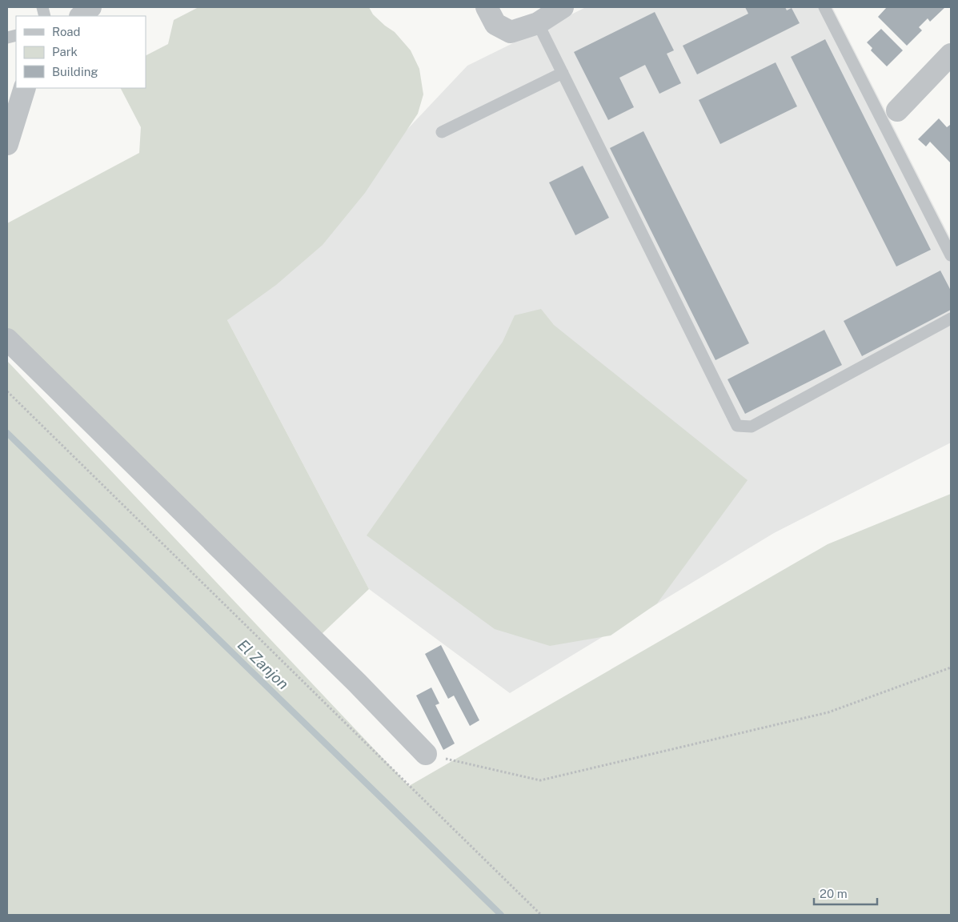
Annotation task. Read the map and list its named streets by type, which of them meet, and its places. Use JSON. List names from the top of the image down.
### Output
{
  "water": ["El Zanjon"],
  "legend": ["Road", "Park", "Building"],
  "scale_bar": "20 m"
}
